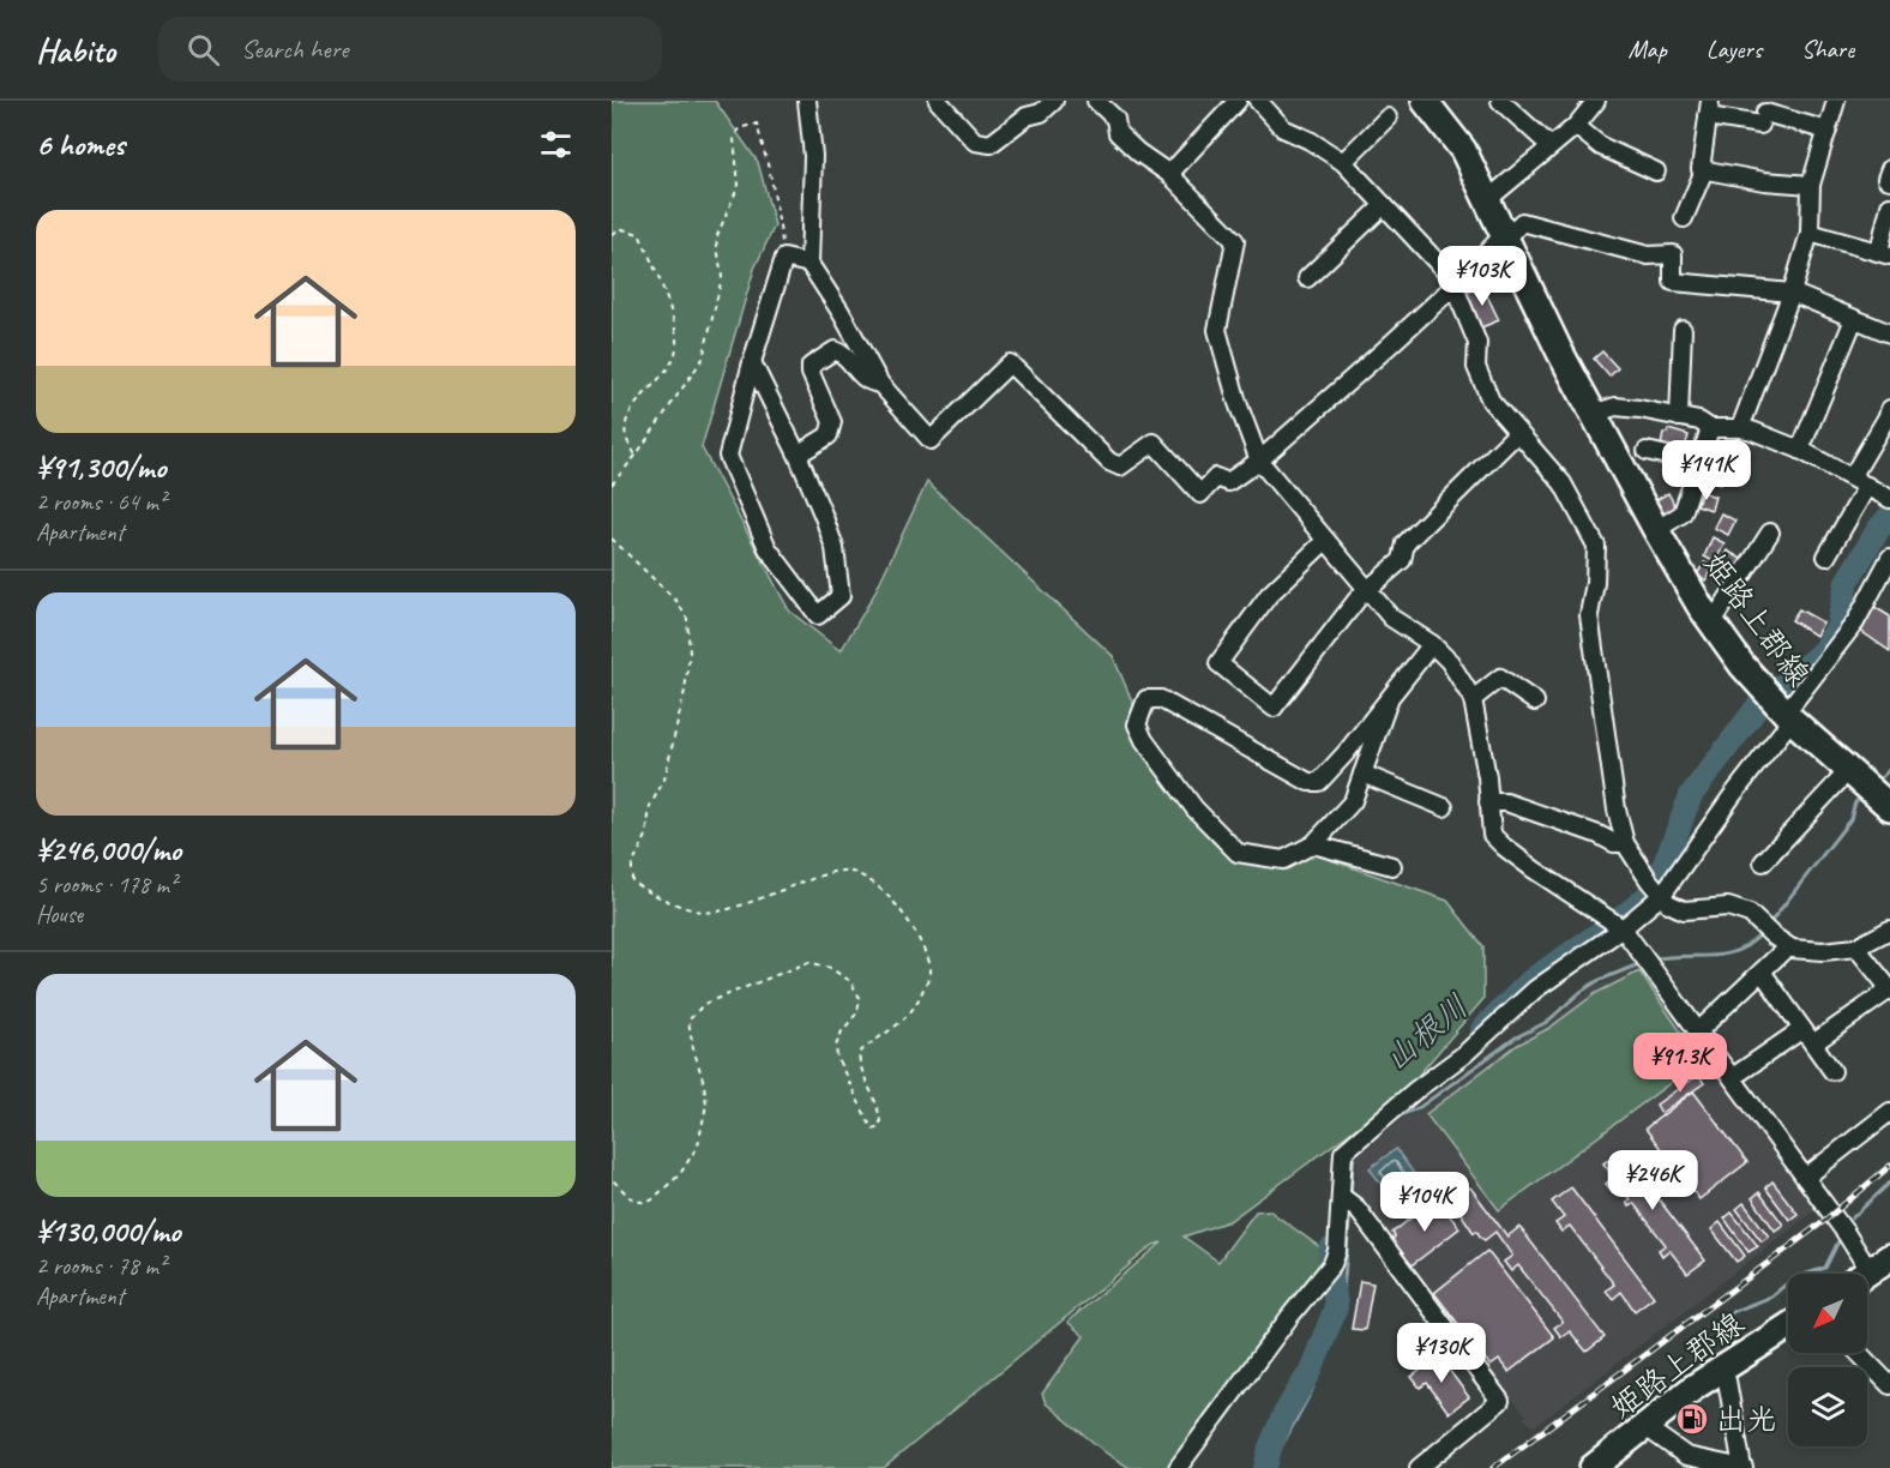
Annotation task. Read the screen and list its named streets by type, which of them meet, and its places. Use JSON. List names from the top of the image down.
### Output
{
  "streets": {
    "main road": ["姫路上郡線"]
  },
  "water": ["山根川"],
  "places": {
    "fuel station": ["出光"]
  },
  "north": "bottom left",
  "page": {
    "header": "Habito",
    "search": "Search here",
    "nav": ["Map", "Layers", "Share"],
    "heading": "6 homes",
    "list": [
      {
        "name": "¥91,300/mo",
        "note": "2 rooms · 64 m² · Apartment"
      },
      {
        "name": "¥246,000/mo",
        "note": "5 rooms · 178 m² · House"
      },
      {
        "name": "¥130,000/mo",
        "note": "2 rooms · 78 m² · Apartment"
      }
    ],
    "price": [
      "¥103K",
      "¥141K",
      "¥91.3K",
      "¥246K",
      "¥104K",
      "¥130K"
    ]
  }
}
